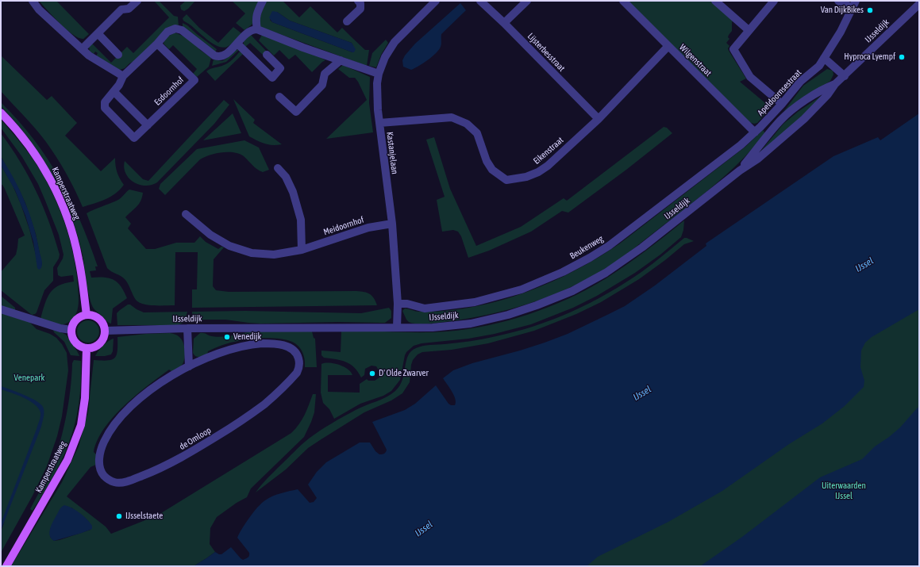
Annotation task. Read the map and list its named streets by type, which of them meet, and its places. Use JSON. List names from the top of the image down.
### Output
{
  "streets": {
    "main road": ["Kamperstraatweg"],
    "street": [
      "IJsseldijk",
      "Lijsterbesstraat",
      "Wilgenstraat",
      "Esdoornhof",
      "Apeldoornsestraat",
      "Eikenstraat",
      "Kastanjelaan",
      "Meidoornhof",
      "Beukenweg",
      "de Omloop"
    ]
  },
  "crossings": [
    ["IJsseldijk", "Kastanjelaan"],
    ["IJsseldijk", "Kamperstraatweg"],
    ["Lijsterbesstraat", "Eikenstraat"],
    ["Wilgenstraat", "Apeldoornsestraat"],
    ["Wilgenstraat", "Eikenstraat"],
    ["Wilgenstraat", "Beukenweg"],
    ["Apeldoornsestraat", "Beukenweg"],
    ["Eikenstraat", "Kastanjelaan"],
    ["Kastanjelaan", "Meidoornhof"],
    ["Kastanjelaan", "Beukenweg"]
  ],
  "water": ["IJssel"],
  "parks": ["Venepark", "Uiterwaarden IJssel"],
  "places": [
    "Van DijkBikes",
    "Hyproca Lyempf",
    "Venedijk",
    "D' Olde Zwarver",
    "IJsselstaete"
  ]
}
